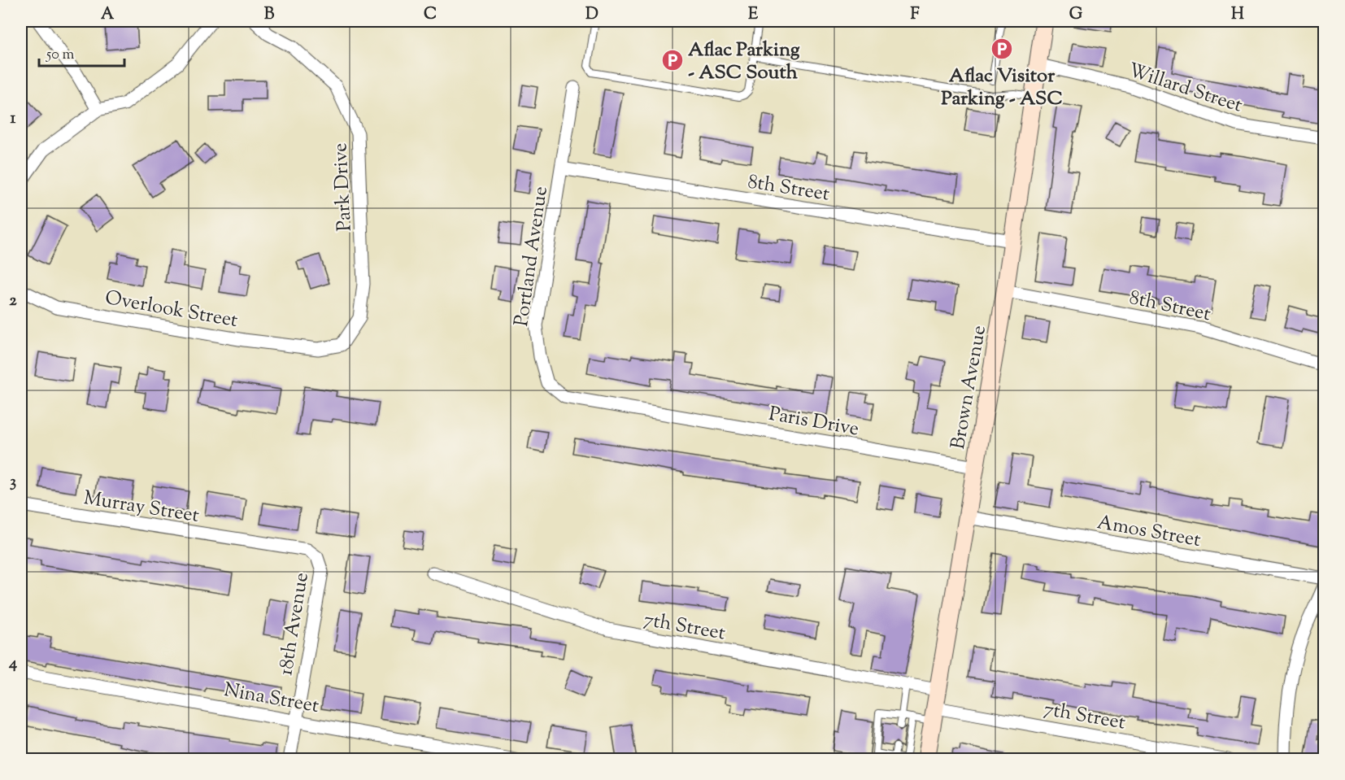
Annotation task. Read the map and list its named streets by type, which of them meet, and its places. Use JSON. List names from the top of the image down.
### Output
{
  "streets": {
    "street": [
      "Willard Street",
      "Park Drive",
      "8th Street",
      "Portland Avenue",
      "Overlook Street",
      "Brown Avenue",
      "Paris Drive",
      "Murray Street",
      "Amos Street",
      "18th Avenue",
      "7th Street",
      "Nina Street"
    ]
  },
  "crossings": [
    ["Willard Street", "Brown Avenue"],
    ["Park Drive", "Overlook Street"],
    ["8th Street", "Portland Avenue"],
    ["8th Street", "Brown Avenue"],
    ["Portland Avenue", "Paris Drive"],
    ["Brown Avenue", "Paris Drive"],
    ["Brown Avenue", "Amos Street"],
    ["Brown Avenue", "7th Street"],
    ["Murray Street", "18th Avenue"],
    ["18th Avenue", "Nina Street"]
  ],
  "places": {
    "parking": ["Aflac Visitor Parking - ASC", "Aflac Parking - ASC South"]
  },
  "scale_bar": "50 m",
  "grid": {
    "columns": [
      "A",
      "B",
      "C",
      "D",
      "E",
      "F",
      "G",
      "H"
    ],
    "rows": [
      "1",
      "2",
      "3",
      "4"
    ]
  }
}
